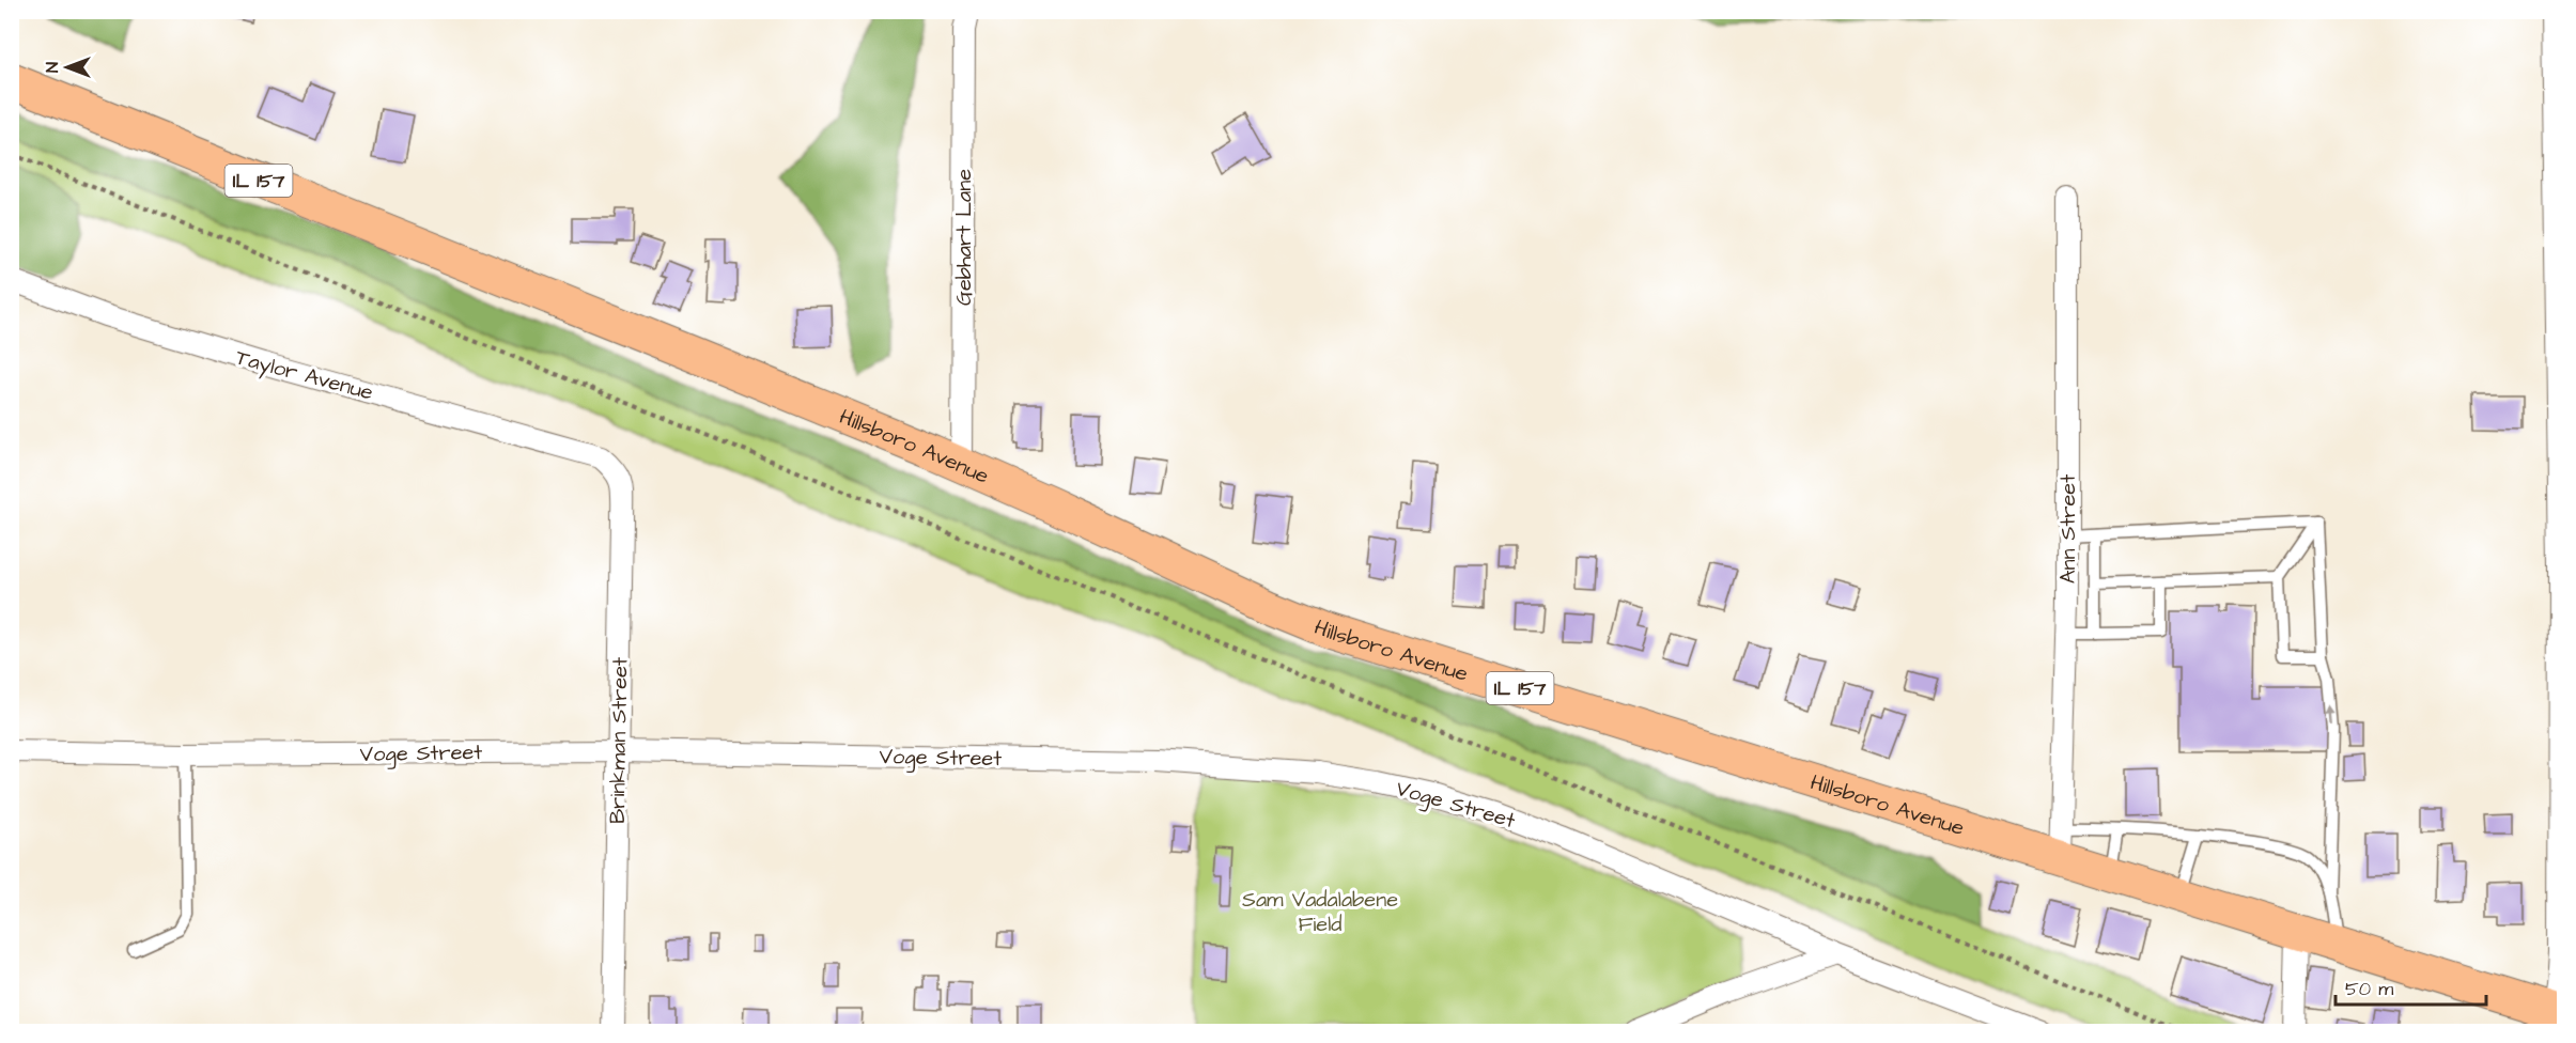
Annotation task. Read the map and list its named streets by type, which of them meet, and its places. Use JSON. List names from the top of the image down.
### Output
{
  "streets": {
    "main road": ["IL 157", "Hillsboro Avenue"],
    "street": [
      "Gebhart Lane",
      "Taylor Avenue",
      "Ann Street",
      "Brinkman Street",
      "Voge Street"
    ]
  },
  "crossings": [
    ["Gebhart Lane", "Hillsboro Avenue"],
    ["Taylor Avenue", "Brinkman Street"],
    ["Hillsboro Avenue", "Ann Street"],
    ["Brinkman Street", "Voge Street"]
  ],
  "parks": ["Sam Vadalabene Field"],
  "scale_bar": "50 m",
  "north": "left"
}
